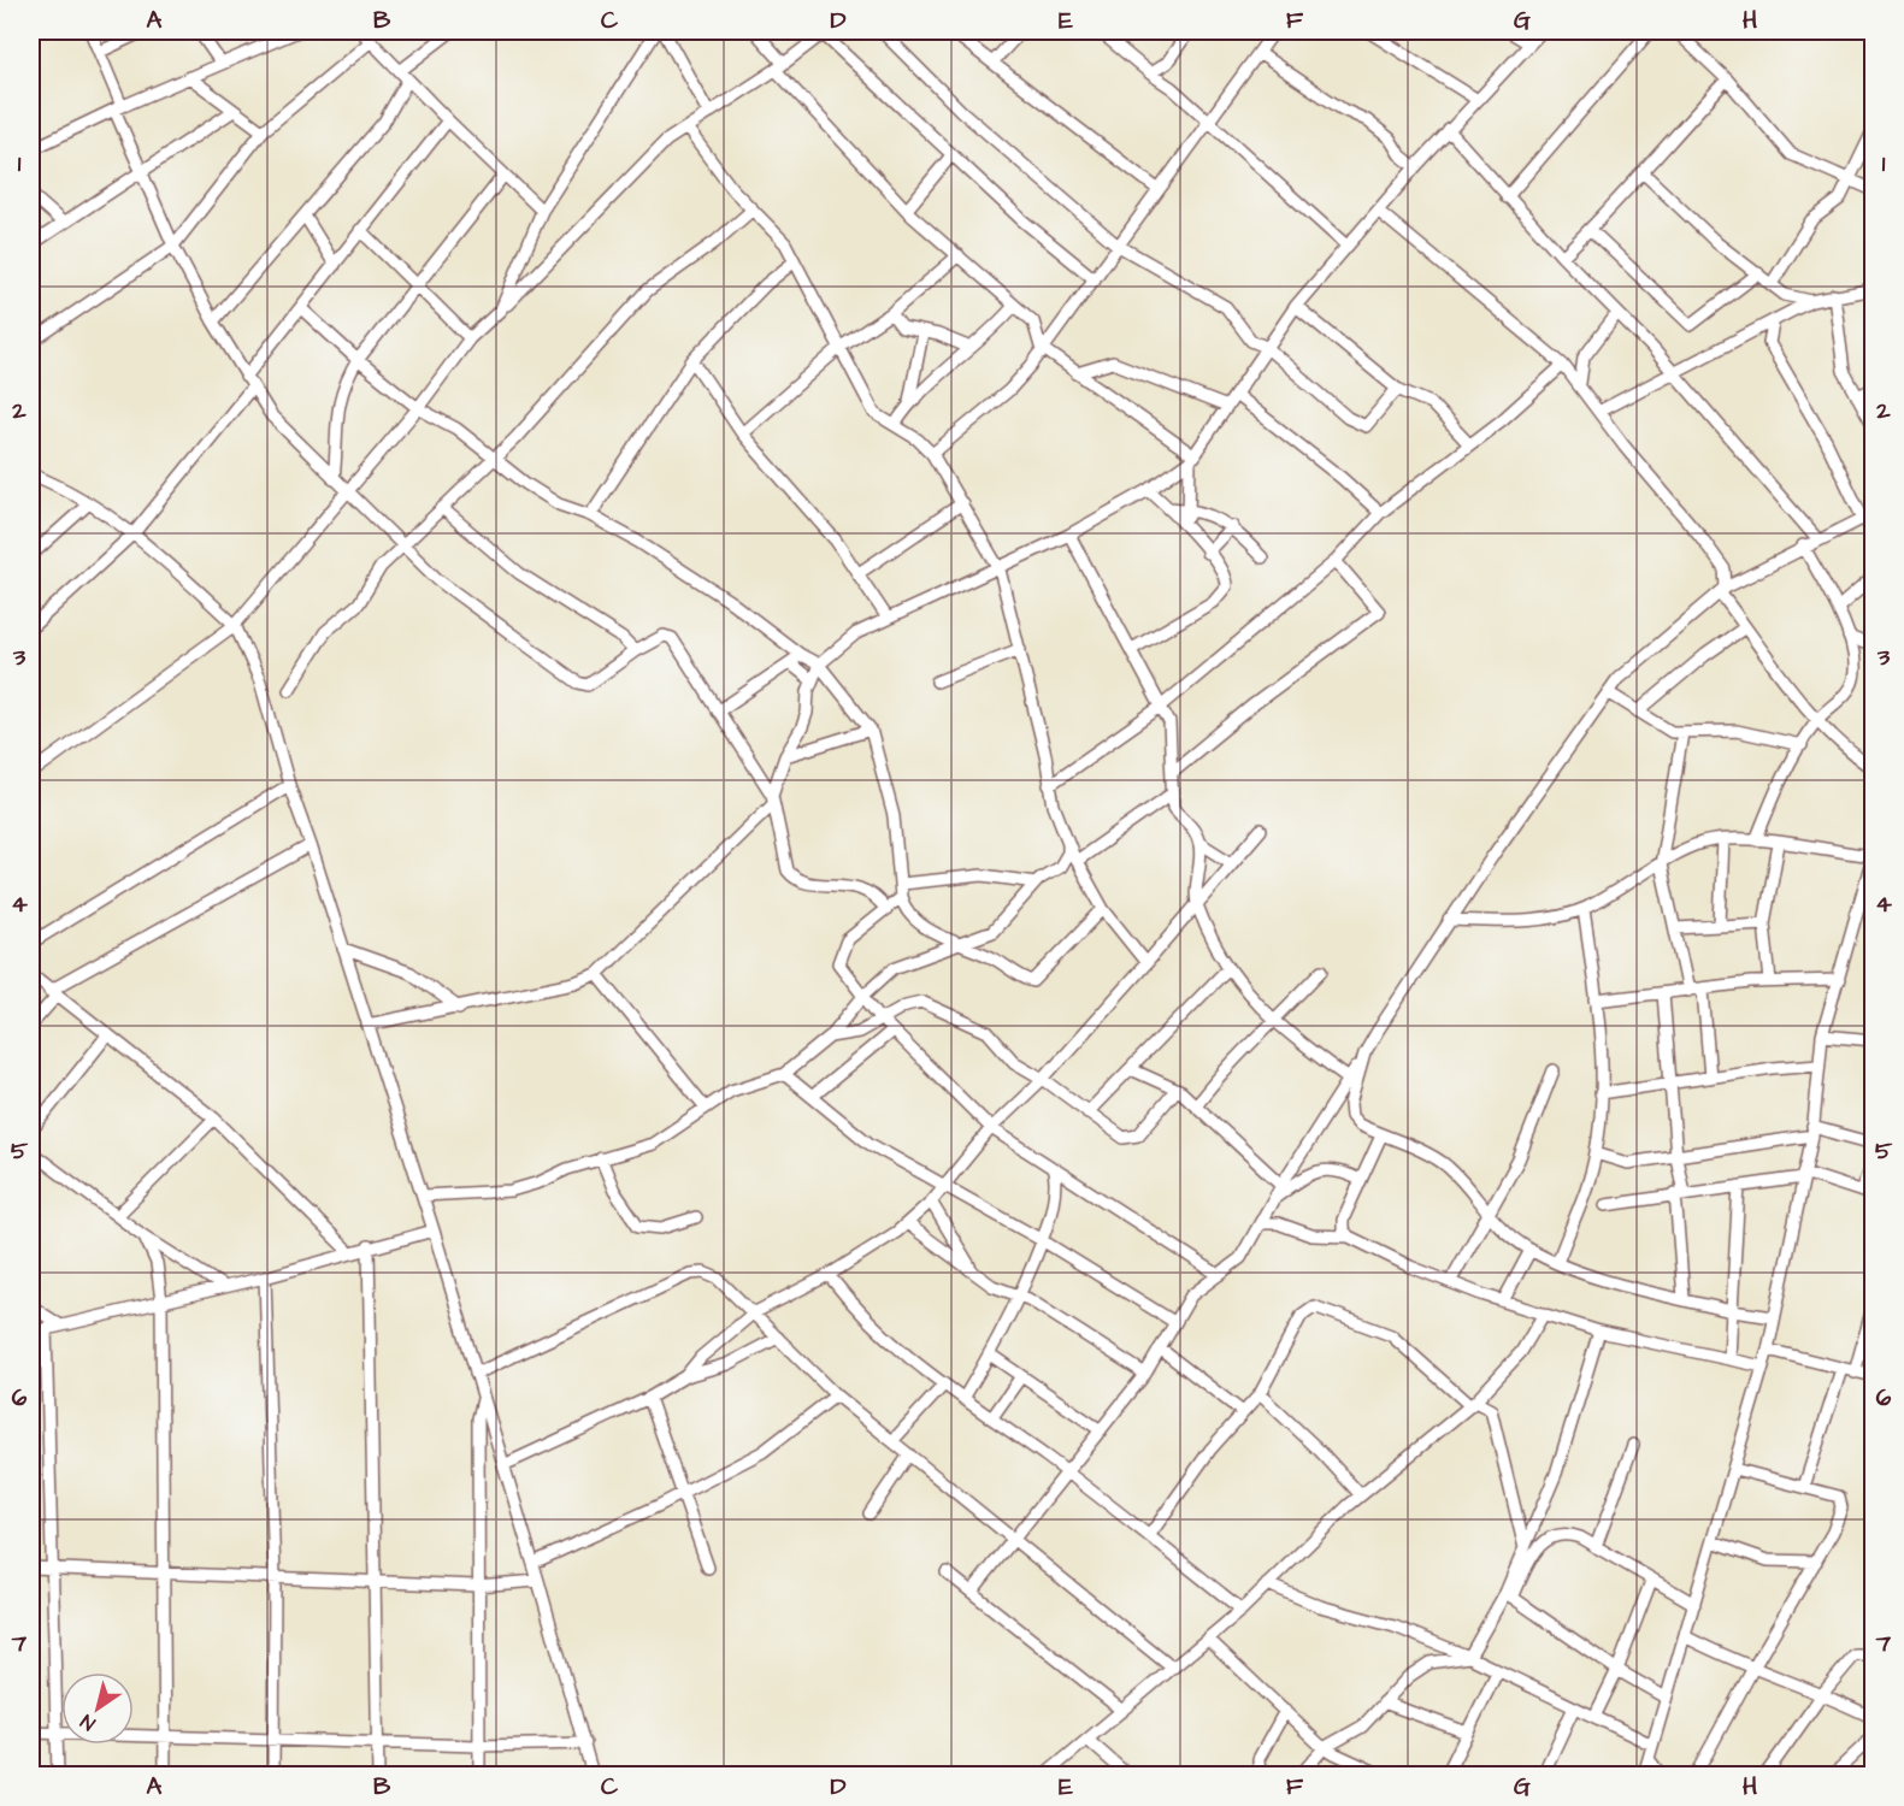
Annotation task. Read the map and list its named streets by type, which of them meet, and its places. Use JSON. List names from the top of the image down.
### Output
{
  "north": "bottom left",
  "grid": {
    "columns": [
      "A",
      "B",
      "C",
      "D",
      "E",
      "F",
      "G",
      "H"
    ],
    "rows": [
      "1",
      "2",
      "3",
      "4",
      "5",
      "6",
      "7"
    ]
  }
}
